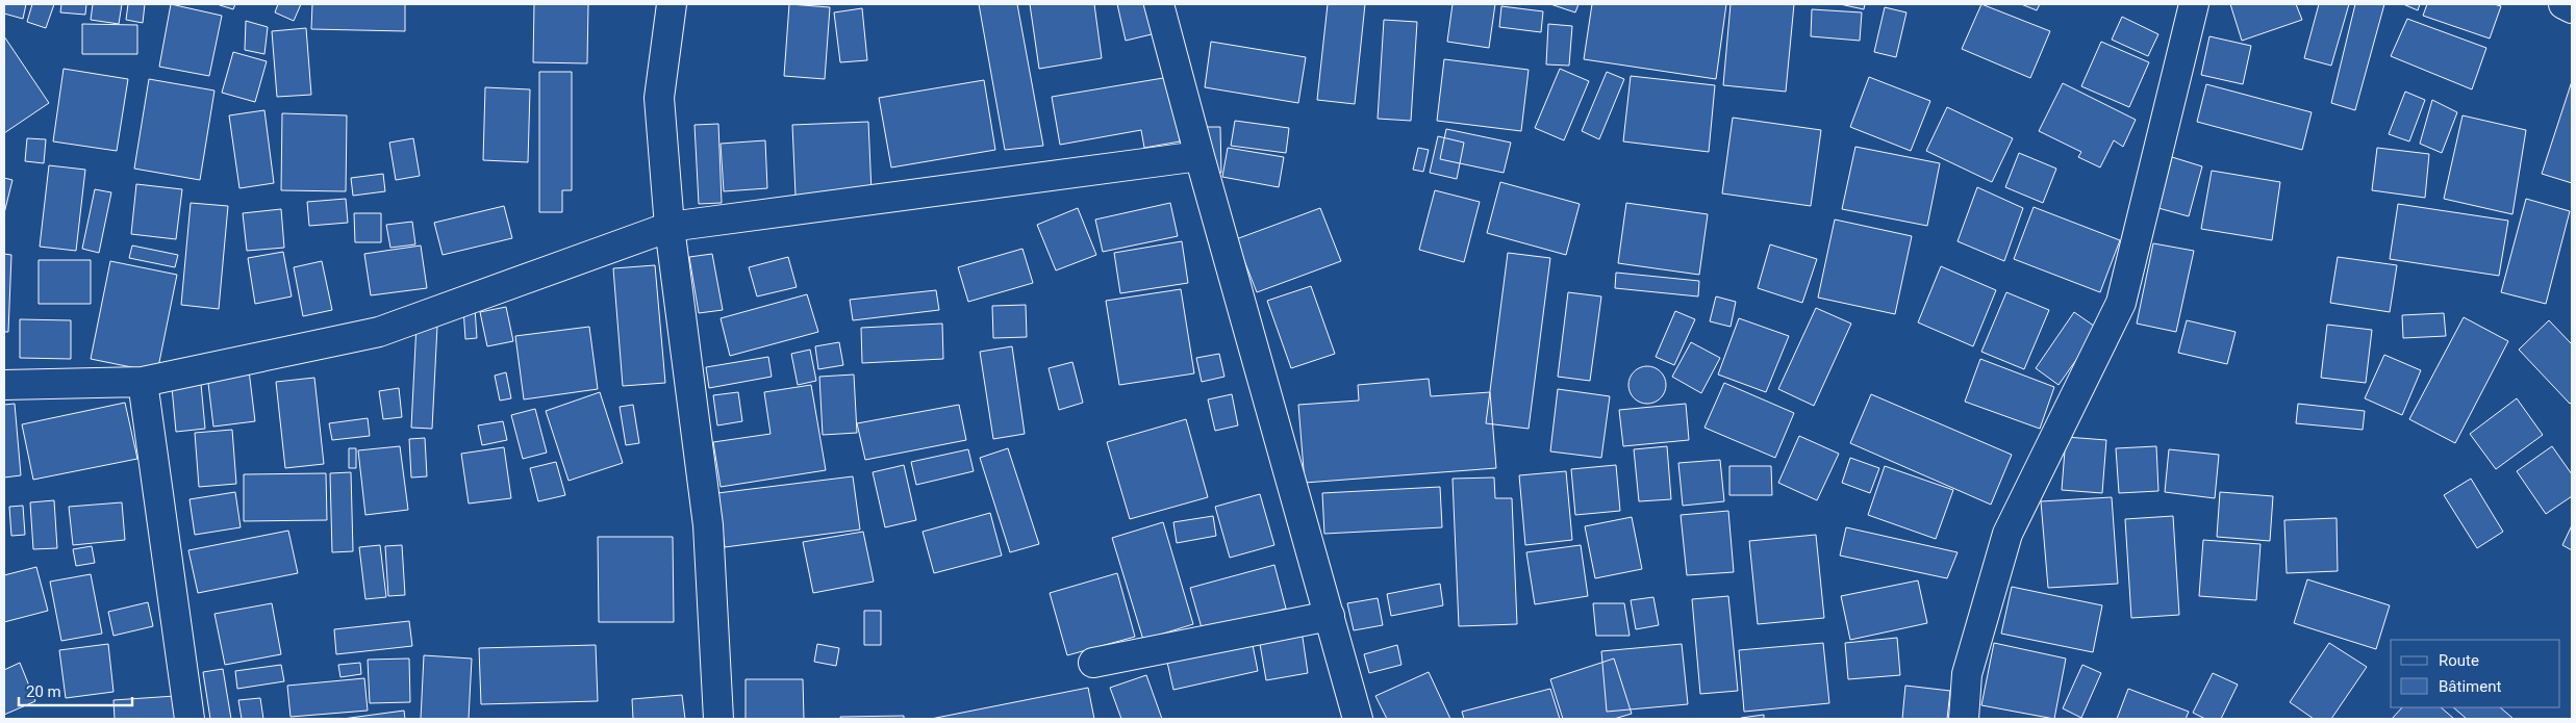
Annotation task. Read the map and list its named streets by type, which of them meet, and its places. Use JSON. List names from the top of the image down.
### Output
{
  "legend": ["Route", "Bâtiment"],
  "scale_bar": "20 m"
}
